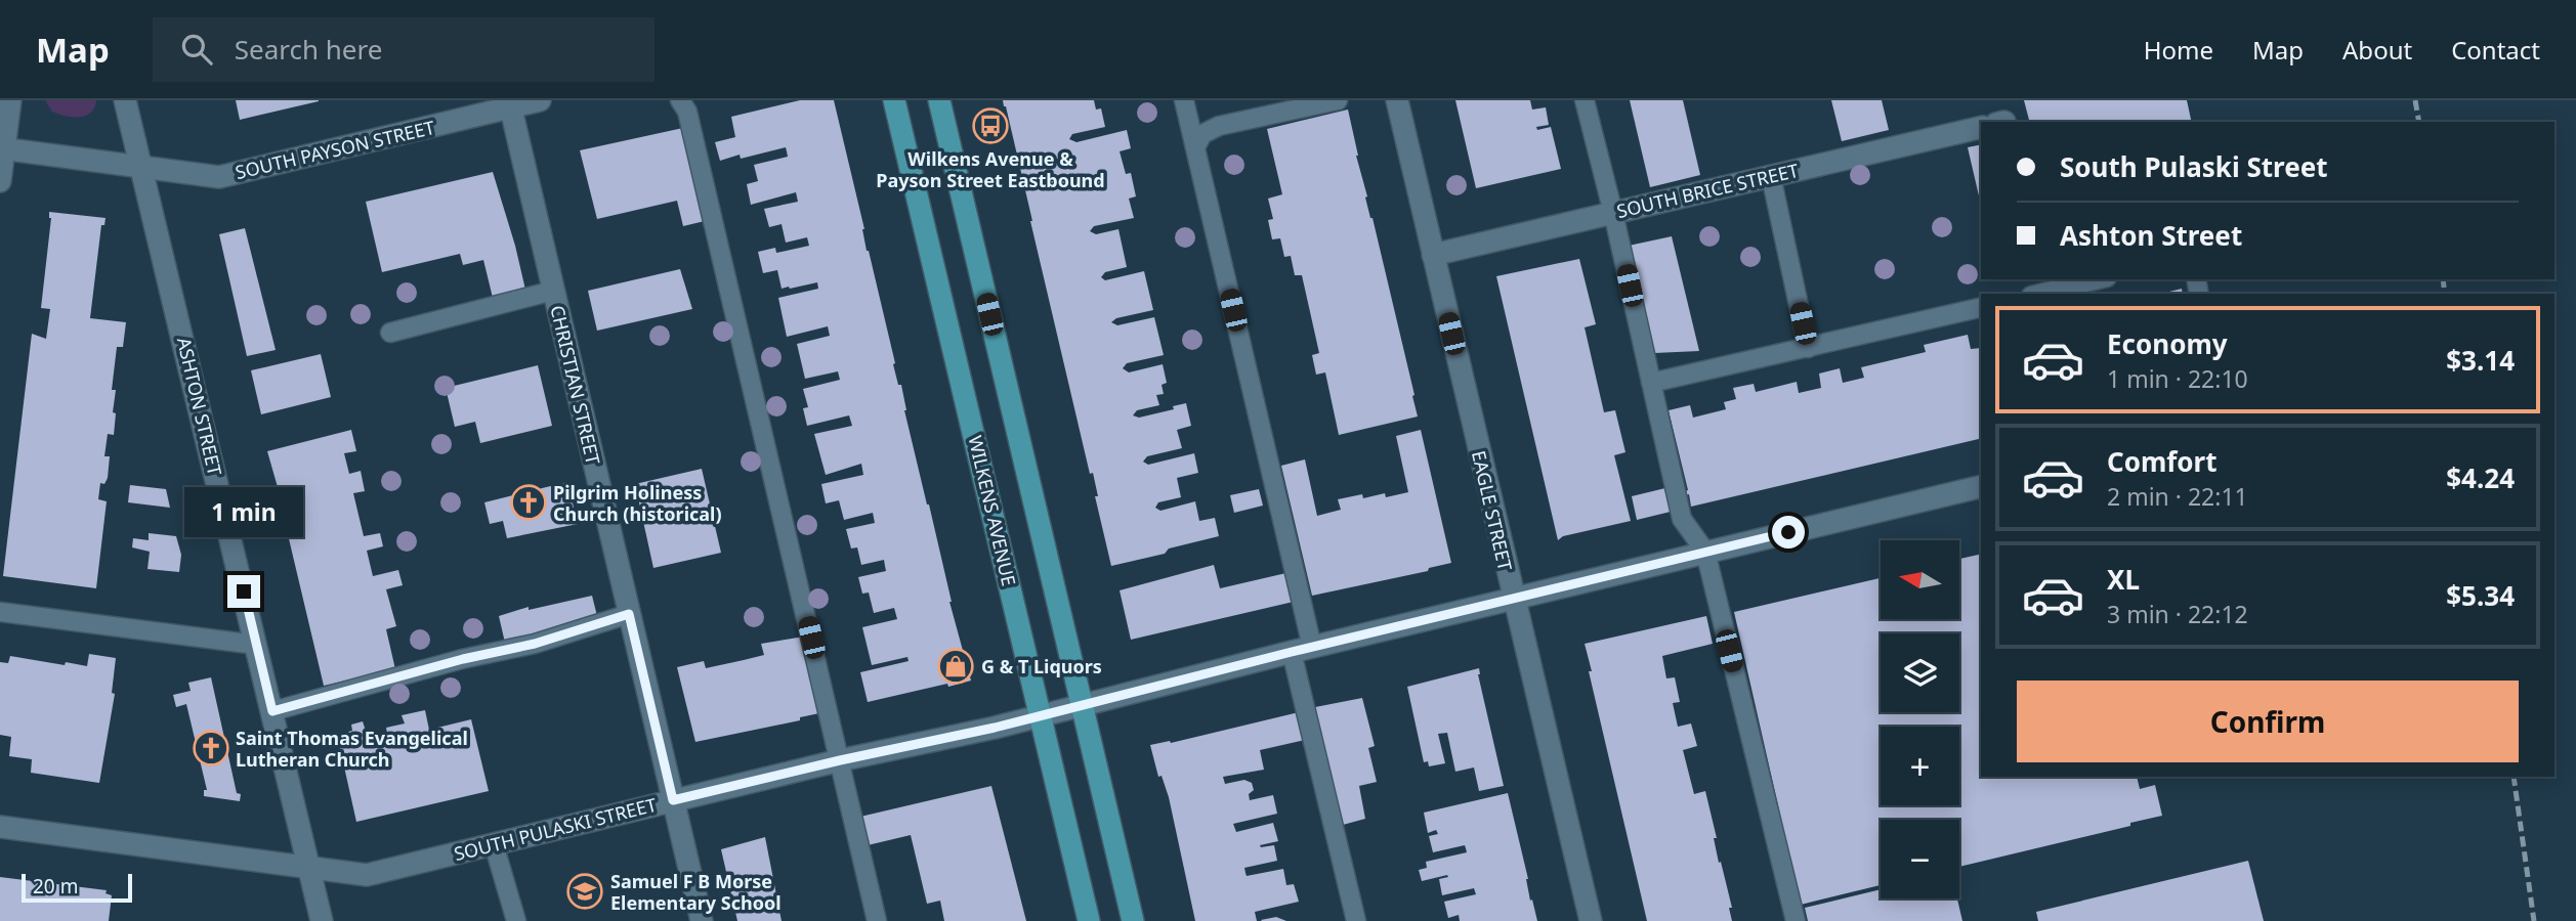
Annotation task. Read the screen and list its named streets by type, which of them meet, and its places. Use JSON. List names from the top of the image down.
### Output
{
  "streets": {
    "main road": ["WILKENS AVENUE"],
    "street": [
      "SOUTH PAYSON STREET",
      "SOUTH BRICE STREET",
      "CHRISTIAN STREET",
      "ASHTON STREET",
      "EAGLE STREET",
      "SOUTH PULASKI STREET"
    ]
  },
  "crossings": [
    ["SOUTH PAYSON STREET", "CHRISTIAN STREET"],
    ["SOUTH PAYSON STREET", "ASHTON STREET"],
    ["SOUTH BRICE STREET", "EAGLE STREET"],
    ["CHRISTIAN STREET", "SOUTH PULASKI STREET"],
    ["ASHTON STREET", "SOUTH PULASKI STREET"],
    ["WILKENS AVENUE", "SOUTH PULASKI STREET"],
    ["EAGLE STREET", "SOUTH PULASKI STREET"]
  ],
  "places": {
    "bus stop": ["Wilkens Avenue & Payson Street Eastbound"],
    "church": ["Pilgrim Holiness Church (historical)", "Saint Thomas Evangelical Lutheran Church"],
    "shop": ["G & T Liquors"],
    "school or university": ["Samuel F B Morse Elementary School"]
  },
  "scale_bar": "20 m",
  "north": "left",
  "page": {
    "header": "Map",
    "search": "Search here",
    "nav": [
      "Home",
      "Map",
      "About",
      "Contact"
    ],
    "banner": ["South Pulaski Street", "Ashton Street"],
    "list": [
      {
        "name": "Economy",
        "note": "1 min · 22:10",
        "value": "$3.14"
      },
      {
        "name": "Comfort",
        "note": "2 min · 22:11",
        "value": "$4.24"
      },
      {
        "name": "XL",
        "note": "3 min · 22:12",
        "value": "$5.34"
      }
    ],
    "bubble": "1 min",
    "map_buttons": ["+", "−"],
    "buttons": "Confirm",
    "scale": "20 m"
  }
}
